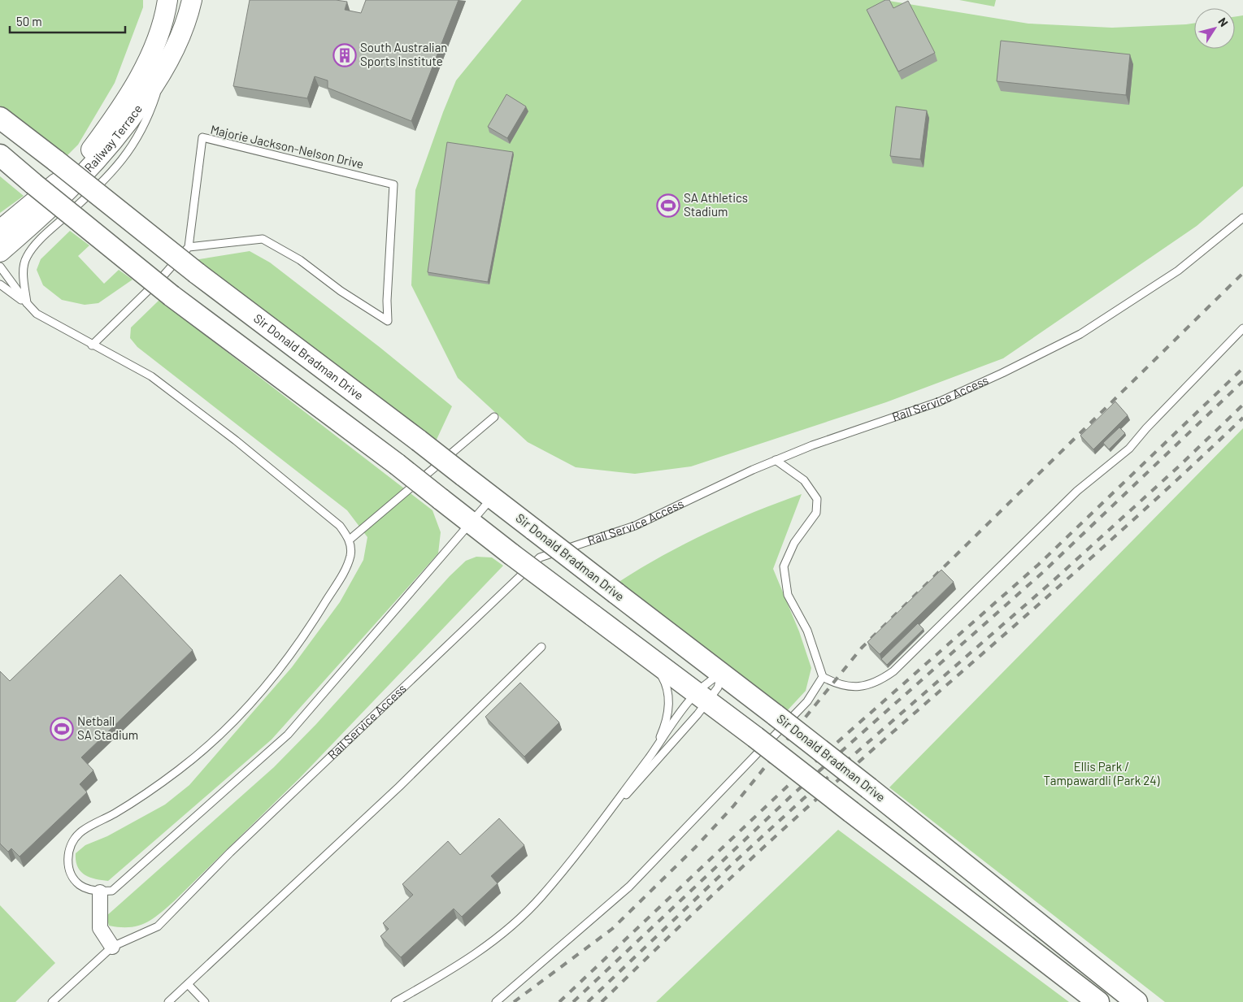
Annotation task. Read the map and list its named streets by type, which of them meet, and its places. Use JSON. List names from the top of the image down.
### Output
{
  "streets": {
    "main road": ["Railway Terrace", "Sir Donald Bradman Drive"],
    "lane": ["Majorie Jackson-Nelson Drive", "Rail Service Access"]
  },
  "parks": ["Ellis Park / Tampawardli (Park 24)"],
  "places": {
    "building": ["South Australian Sports Institute"],
    "sports": ["SA Athletics Stadium", "Netball SA Stadium"]
  },
  "scale_bar": "50 m",
  "north": "top right"
}
